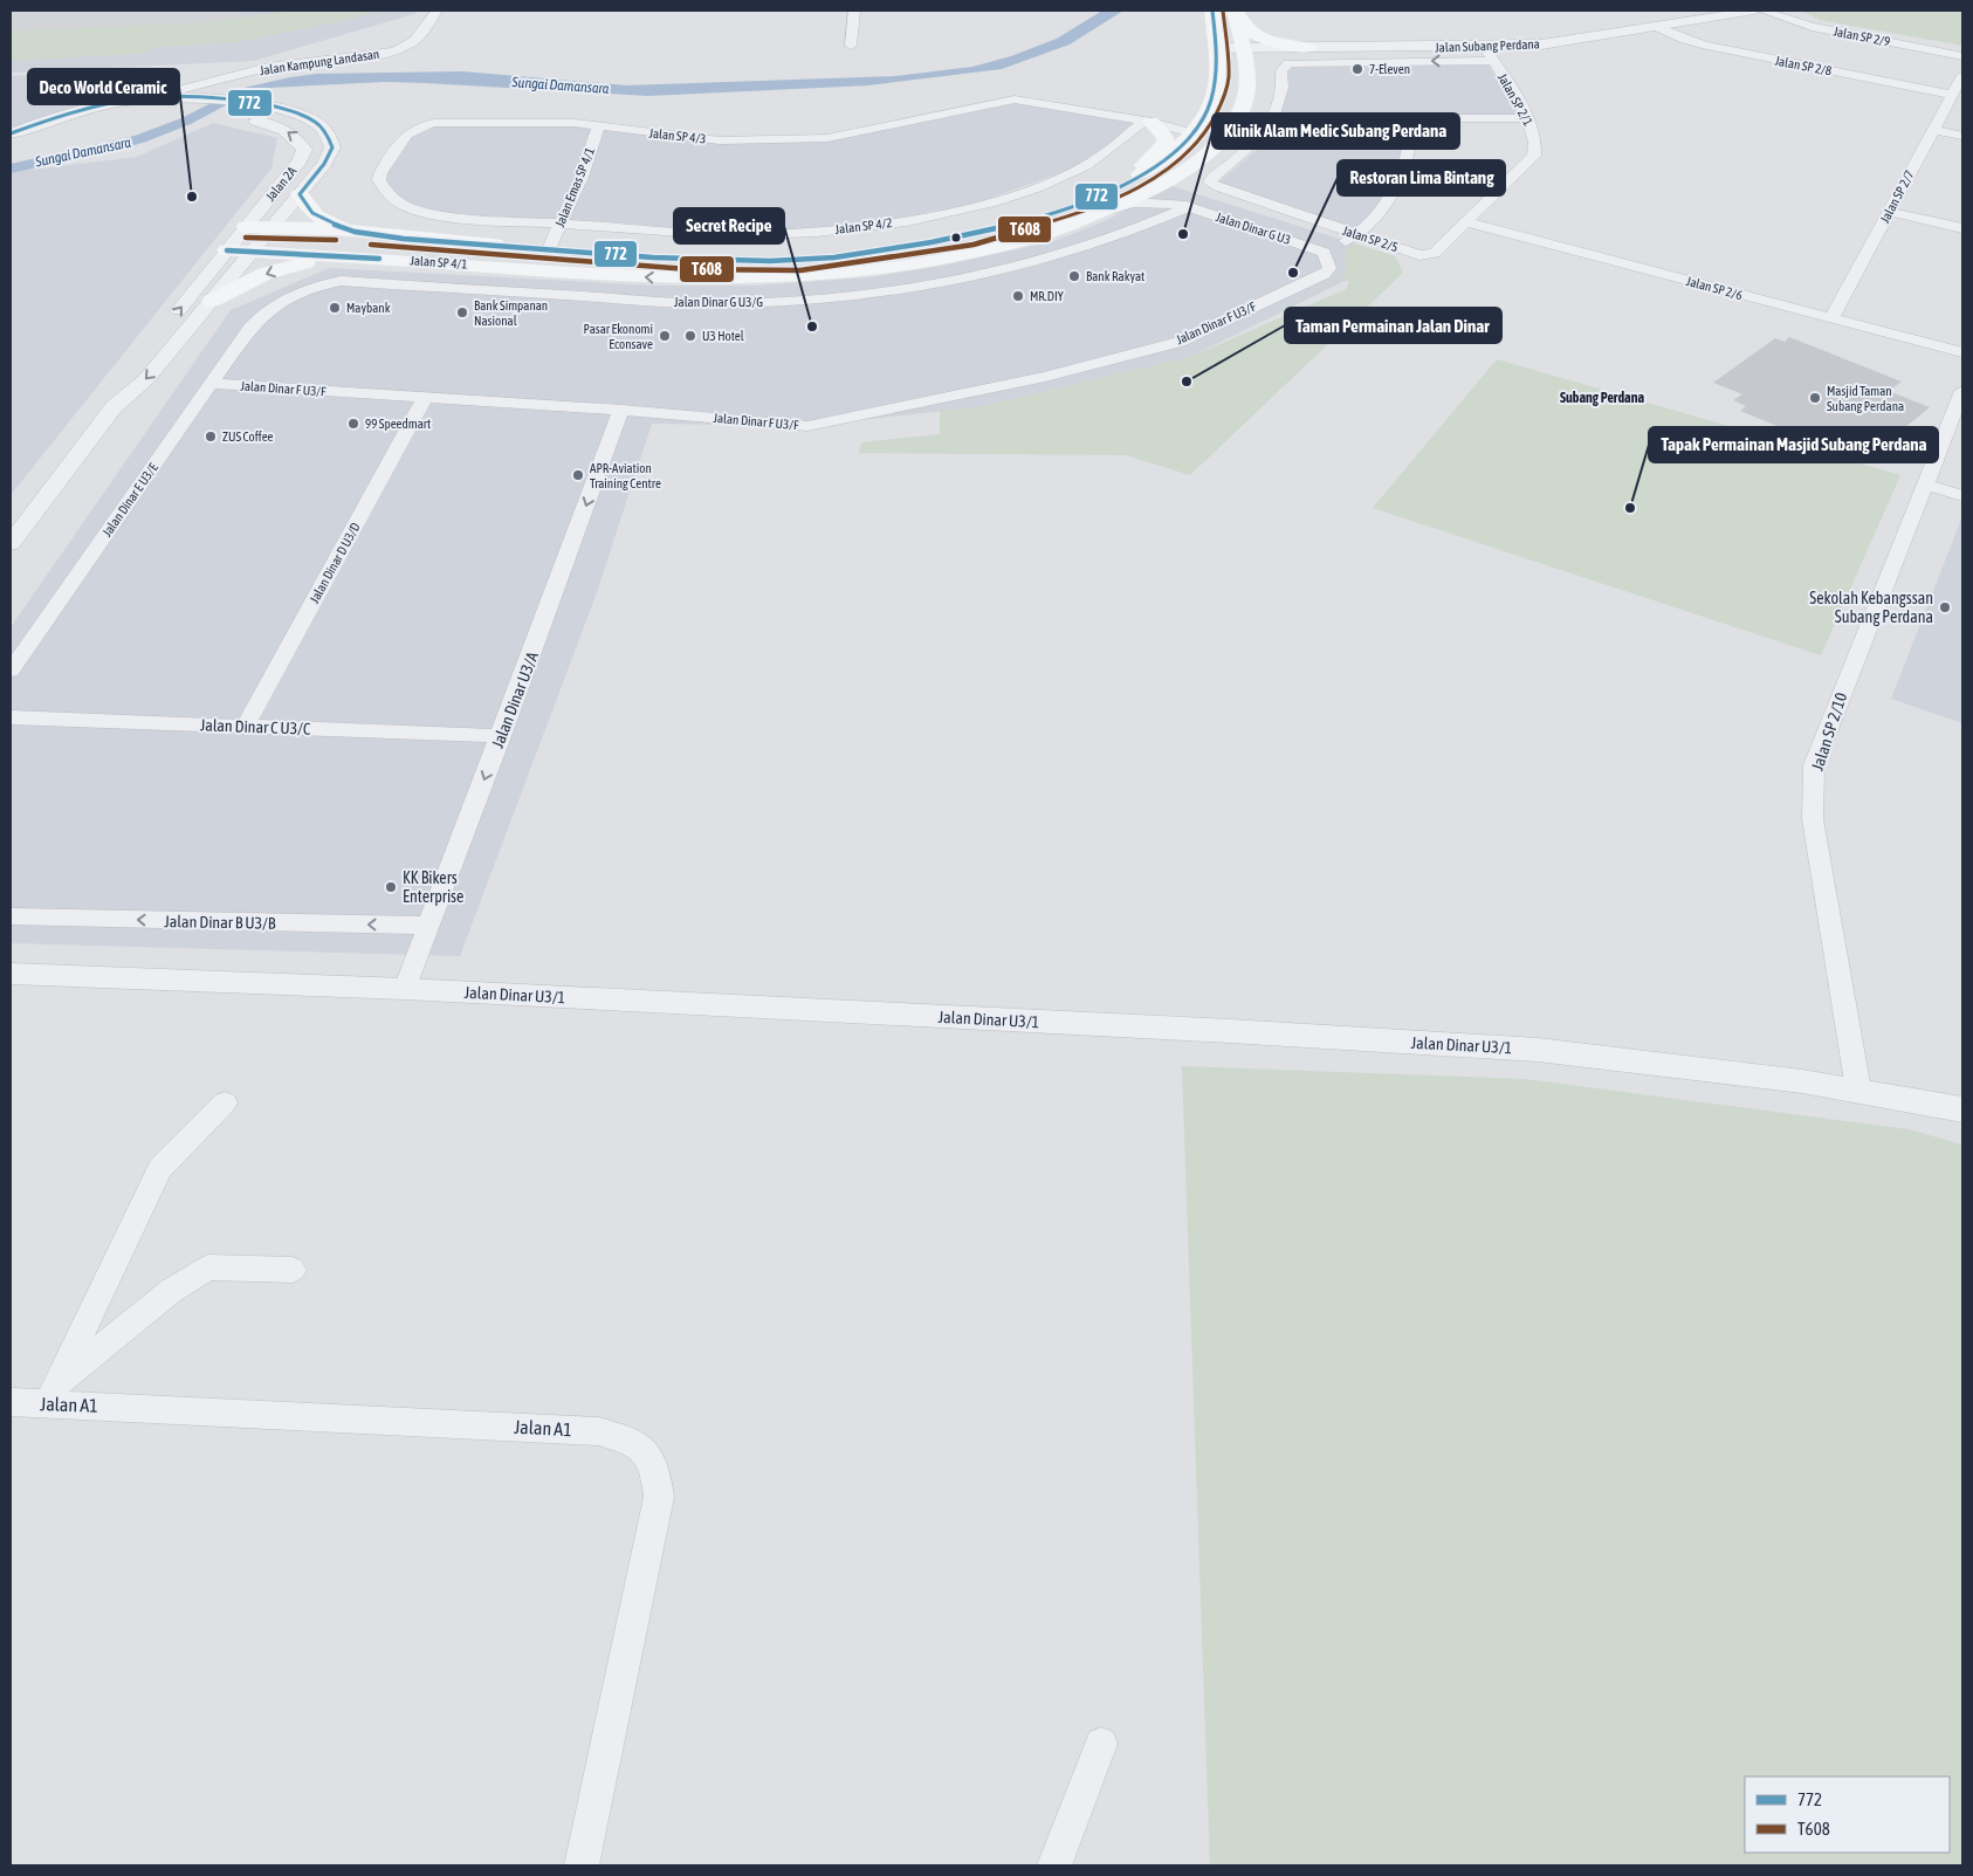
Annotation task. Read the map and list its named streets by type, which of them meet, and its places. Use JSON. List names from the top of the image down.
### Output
{
  "streets": {
    "main road": ["Jalan SP 4/1"],
    "street": [
      "Jalan SP 2/9",
      "Jalan Subang Perdana",
      "Jalan Kampung Landasan",
      "Jalan SP 2/8",
      "Jalan SP 2/1",
      "Jalan SP 4/3",
      "Jalan 2A",
      "Jalan Emas SP 4/1",
      "Jalan SP 2/7",
      "Jalan SP 4/2",
      "Jalan Dinar G U3",
      "Jalan SP 2/5",
      "Jalan SP 2/6",
      "Jalan Dinar G U3/G",
      "Jalan Dinar F U3/F",
      "Jalan Dinar E U3/E",
      "Jalan Dinar D U3/D",
      "Jalan Dinar U3/A",
      "Jalan Dinar C U3/C",
      "Jalan SP 2/10",
      "Jalan Dinar B U3/B",
      "Jalan Dinar U3/1",
      "Jalan A1"
    ]
  },
  "crossings": [
    ["Jalan Subang Perdana", "Jalan SP 2/8"],
    ["Jalan Subang Perdana", "Jalan SP 2/1"],
    ["Jalan Subang Perdana", "Jalan SP 4/1"],
    ["Jalan Kampung Landasan", "Jalan 2A"],
    ["Jalan SP 2/8", "Jalan SP 2/7"],
    ["Jalan SP 2/1", "Jalan SP 2/5"],
    ["Jalan SP 2/1", "Jalan SP 2/6"],
    ["Jalan SP 4/3", "Jalan Emas SP 4/1"],
    ["Jalan SP 4/3", "Jalan SP 4/2"],
    ["Jalan SP 4/3", "Jalan SP 4/1"],
    ["Jalan 2A", "Jalan SP 4/1"],
    ["Jalan Emas SP 4/1", "Jalan SP 4/2"],
    ["Jalan Emas SP 4/1", "Jalan SP 4/1"],
    ["Jalan SP 2/7", "Jalan SP 2/6"],
    ["Jalan Dinar G U3", "Jalan SP 4/1"],
    ["Jalan Dinar G U3", "Jalan Dinar G U3/G"],
    ["Jalan Dinar G U3", "Jalan Dinar F U3/F"],
    ["Jalan SP 2/5", "Jalan SP 2/6"],
    ["Jalan Dinar G U3/G", "Jalan Dinar E U3/E"],
    ["Jalan Dinar F U3/F", "Jalan Dinar E U3/E"],
    ["Jalan Dinar F U3/F", "Jalan Dinar D U3/D"],
    ["Jalan Dinar F U3/F", "Jalan Dinar U3/A"],
    ["Jalan Dinar D U3/D", "Jalan Dinar C U3/C"],
    ["Jalan Dinar U3/A", "Jalan Dinar C U3/C"],
    ["Jalan Dinar U3/A", "Jalan Dinar B U3/B"],
    ["Jalan Dinar U3/A", "Jalan Dinar U3/1"],
    ["Jalan SP 2/10", "Jalan Dinar U3/1"]
  ],
  "one_way": ["Jalan Dinar U3/A", "Jalan Dinar B U3/B"],
  "districts": ["Subang Perdana"],
  "water": ["Sungai Damansara"],
  "places": [
    "7-Eleven",
    "Deco World Ceramic",
    "Klinik Alam Medic Subang Perdana",
    "Restoran Lima Bintang",
    "Bank Rakyat",
    "MR.DIY",
    "Maybank",
    "Bank Simpanan Nasional",
    "Secret Recipe",
    "Pasar Ekonomi Econsave",
    "U3 Hotel",
    "Taman Permainan Jalan Dinar",
    "Masjid Taman Subang Perdana",
    "99 Speedmart",
    "ZUS Coffee",
    "APR-Aviation Training Centre",
    "Tapak Permainan Masjid Subang Perdana",
    "Sekolah Kebangssan Subang Perdana",
    "KK Bikers Enterprise"
  ],
  "lines": ["transit line 772", "transit line T608"],
  "legend": ["772", "T608"]
}
